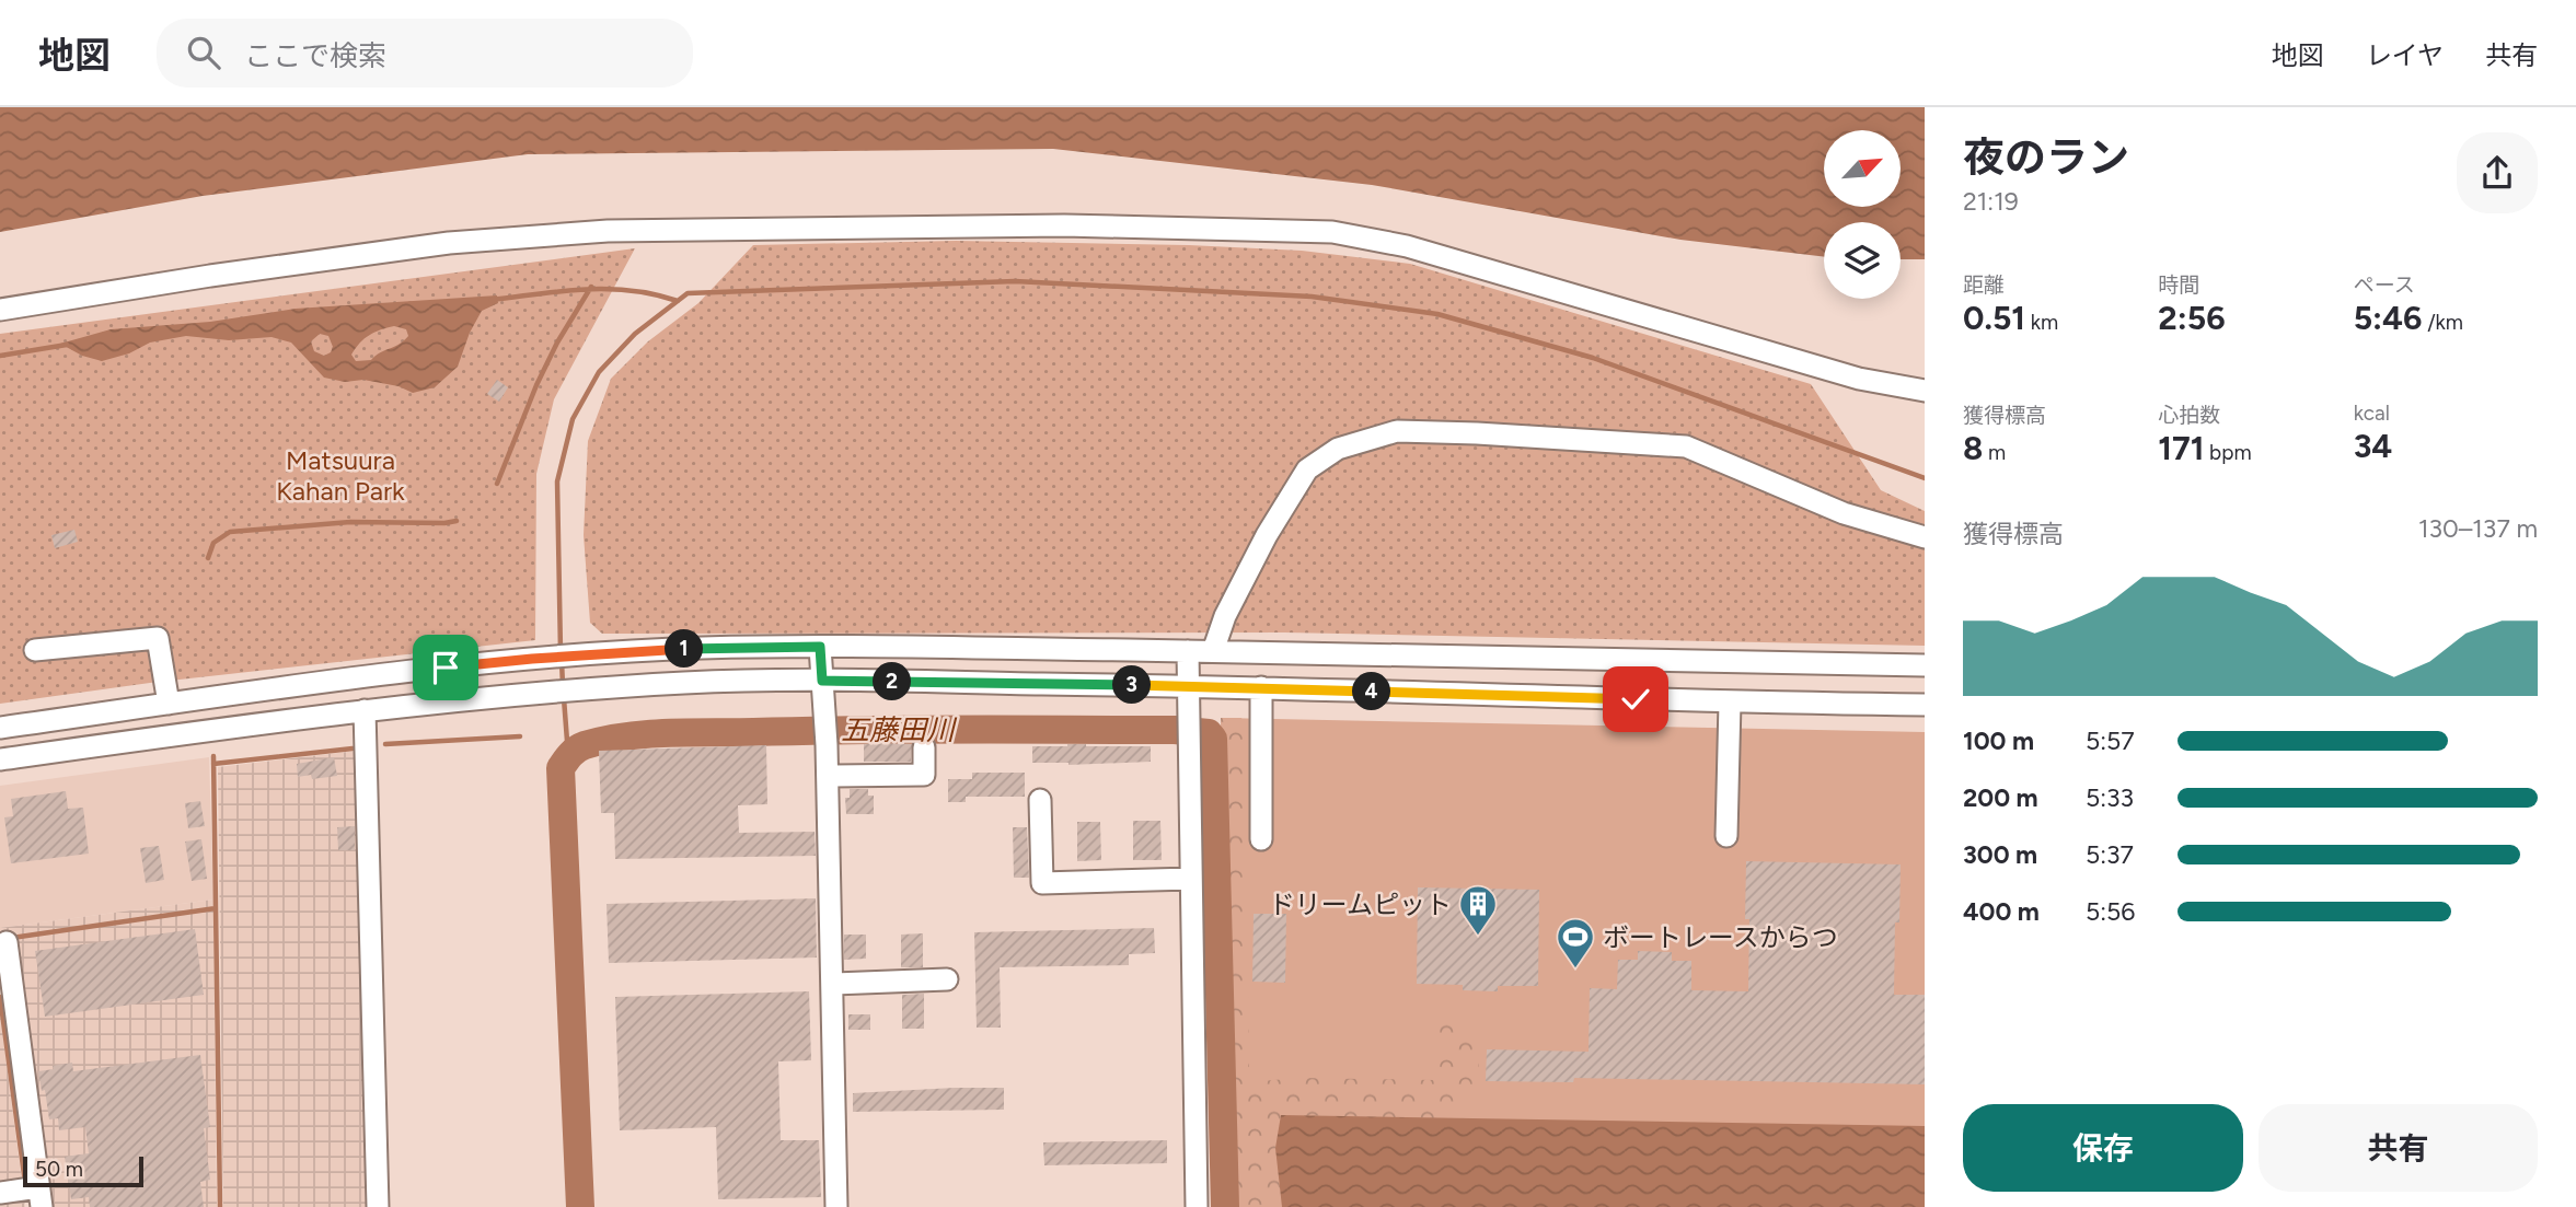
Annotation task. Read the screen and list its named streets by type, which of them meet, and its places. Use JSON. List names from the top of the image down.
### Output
{
  "water": ["五藤田川"],
  "parks": ["Matsuura Kahan Park"],
  "places": {
    "building": ["ドリームピット"],
    "sports": ["ボートレースからつ"]
  },
  "scale_bar": "50 m",
  "north": "top right",
  "page": {
    "header": "地図",
    "search": "ここで検索",
    "nav": ["地図", "レイヤ", "共有"],
    "heading": ["夜のラン", "21:19"],
    "stats": [
      ["距離", "0.51 km"],
      ["時間", "2:56"],
      ["ペース", "5:46 /km"],
      ["獲得標高", "8 m"],
      ["心拍数", "171 bpm"],
      ["kcal", "34"]
    ],
    "chart": ["獲得標高", "130–137 m"],
    "pins": [
      "1",
      "2",
      "3",
      "4"
    ],
    "list": [
      {
        "name": "100 m",
        "note": "5:57"
      },
      {
        "name": "200 m",
        "note": "5:33"
      },
      {
        "name": "300 m",
        "note": "5:37"
      },
      {
        "name": "400 m",
        "note": "5:56"
      }
    ],
    "buttons": ["保存", "共有"],
    "scale": "50 m"
  }
}
